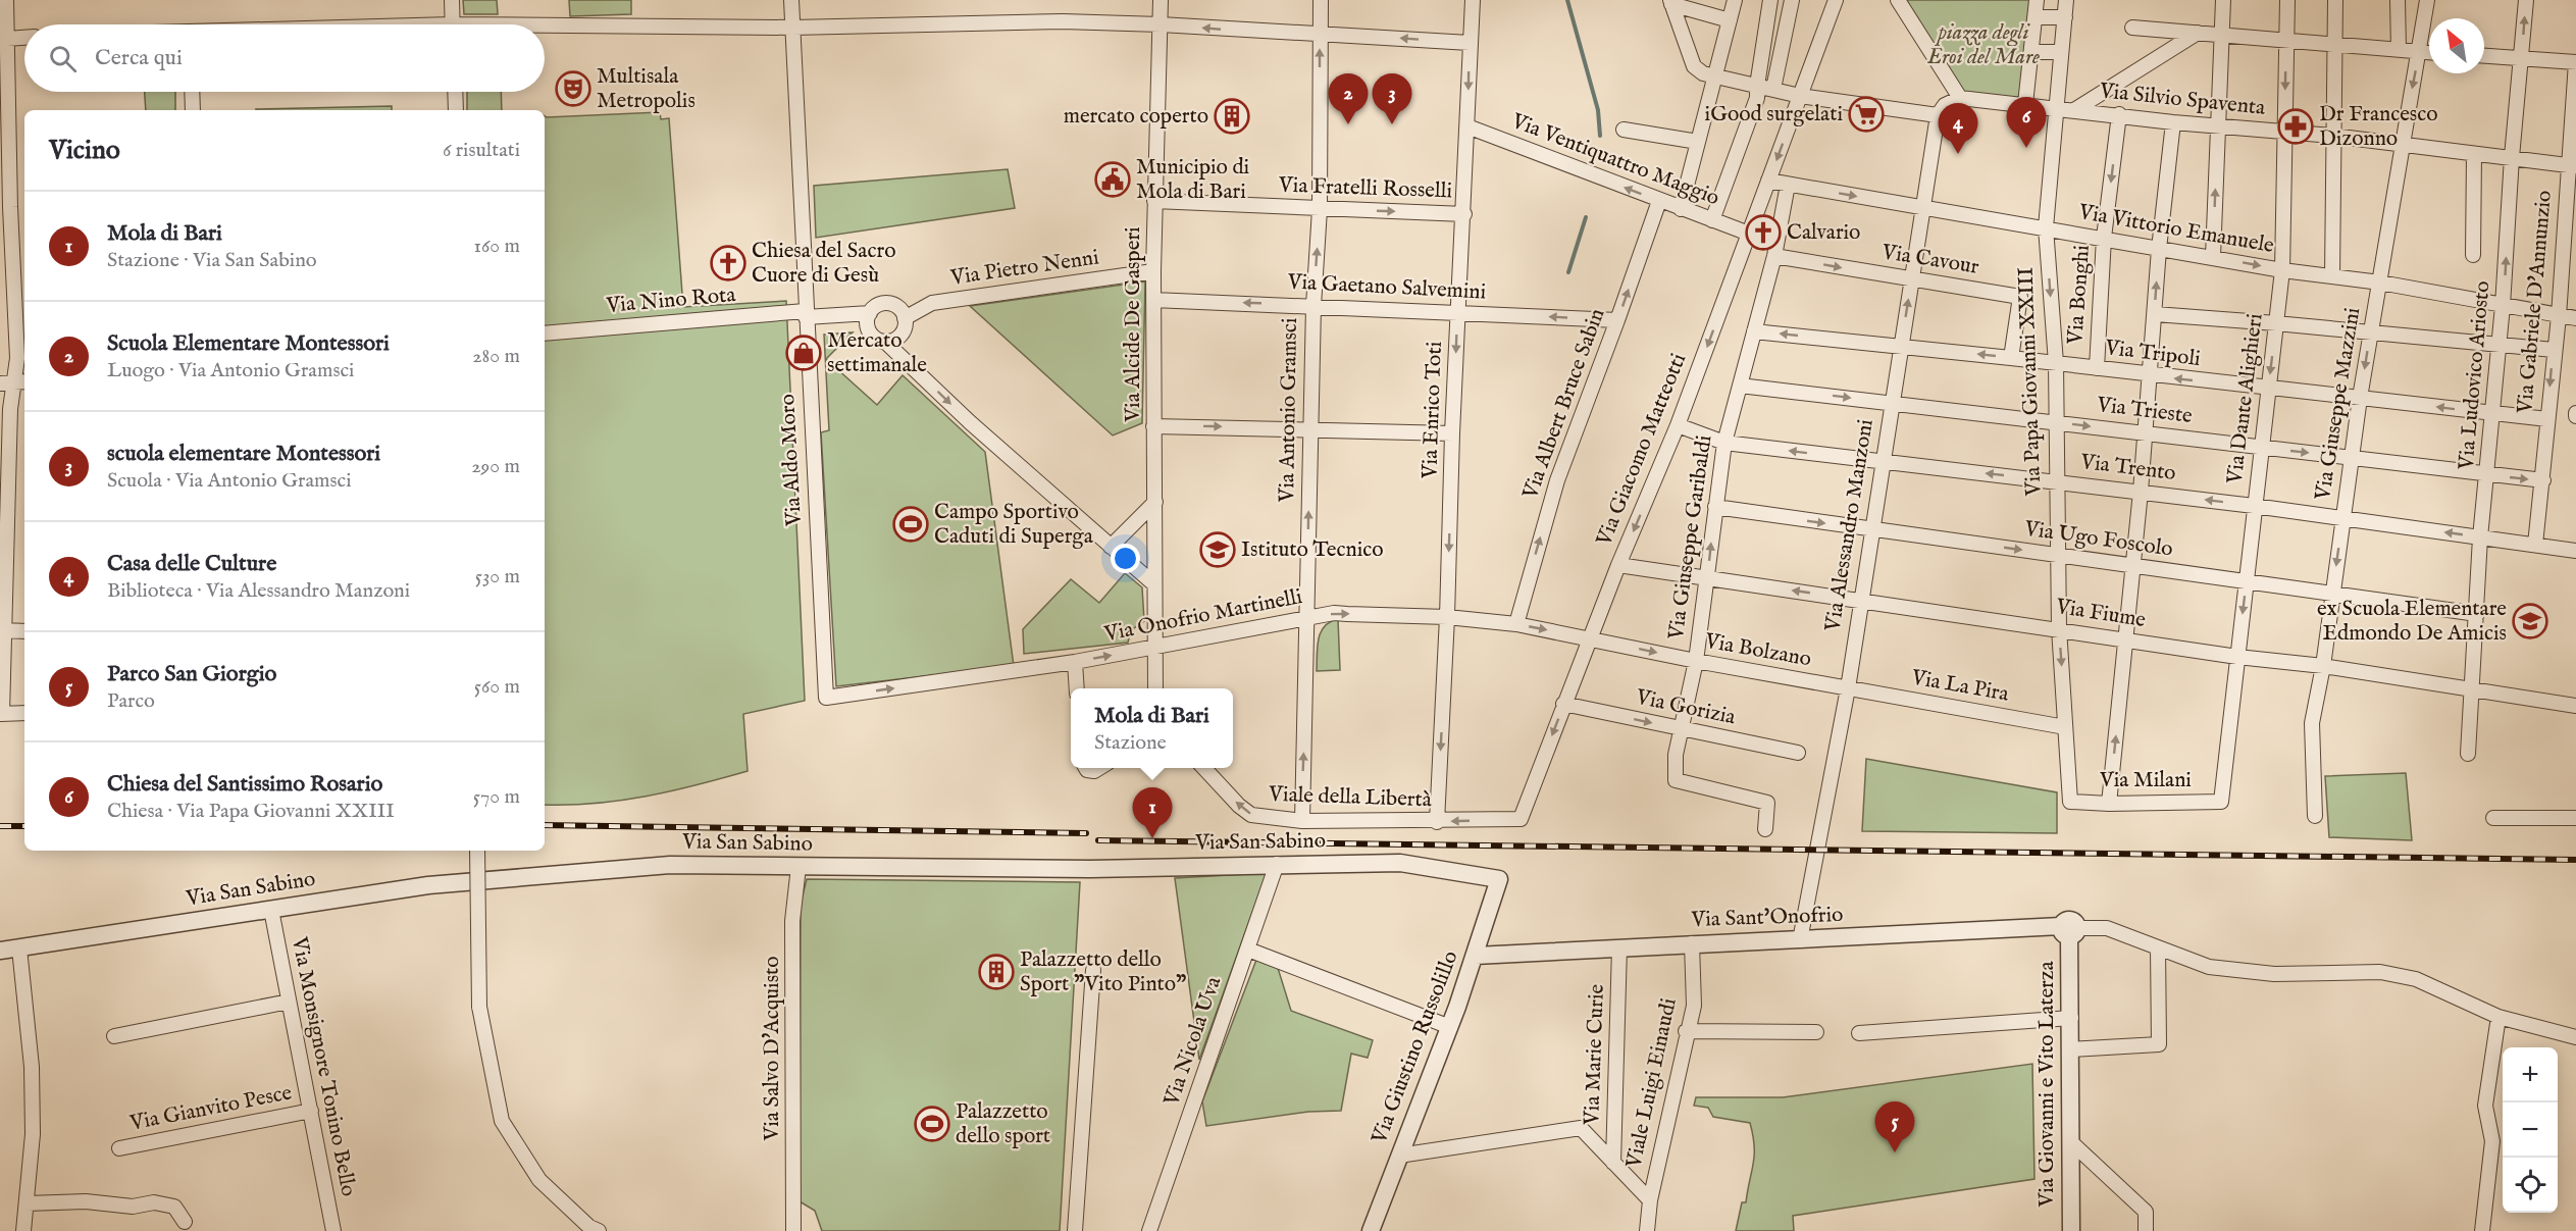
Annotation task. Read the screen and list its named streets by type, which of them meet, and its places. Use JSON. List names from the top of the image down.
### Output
{
  "streets": {
    "street": [
      "Via Silvio Spaventa",
      "Via Ventiquattro Maggio",
      "Via Fratelli Rosselli",
      "Via Vittorio Emanuele",
      "Via Cavour",
      "Via Pietro Nenni",
      "Via Gaetano Salvemini",
      "Via Bonghi",
      "Via Nino Rota",
      "Via Gabriele D'Annunzio",
      "Via Alcide De Gasperi",
      "Via Tripoli",
      "Via Ludovico Ariosto",
      "Via Papa Giovanni XXIII",
      "Via Dante Alighieri",
      "Via Albert Bruce Sabin",
      "Via Giuseppe Mazzini",
      "Via Antonio Gramsci",
      "Via Enrico Toti",
      "Via Trieste",
      "Via Giacomo Matteotti",
      "Via Aldo Moro",
      "Via Trento",
      "Via Alessandro Manzoni",
      "Via Giuseppe Garibaldi",
      "Via Ugo Foscolo",
      "Via Fiume",
      "Via Onofrio Martinelli",
      "Via Bolzano",
      "Via La Pira",
      "Via Gorizia",
      "Via Milani",
      "Viale della Libertà",
      "Via San Sabino",
      "Via Sant'Onofrio",
      "Via Nicola Uva",
      "Via Giustino Russolillo",
      "Via Salvo D'Acquisto",
      "Via Marie Curie",
      "Via Monsignore Tonino Bello",
      "Viale Luigi Einaudi",
      "Via Giovanni e Vito Laterza",
      "Via Gianvito Pesce"
    ]
  },
  "crossings": [
    ["Via Silvio Spaventa", "Via Bonghi"],
    ["Via Silvio Spaventa", "Via Gabriele D'Annunzio"],
    ["Via Silvio Spaventa", "Via Ludovico Ariosto"],
    ["Via Silvio Spaventa", "Via Papa Giovanni XXIII"],
    ["Via Silvio Spaventa", "Via Dante Alighieri"],
    ["Via Silvio Spaventa", "Via Giuseppe Mazzini"],
    ["Via Ventiquattro Maggio", "Via Albert Bruce Sabin"],
    ["Via Ventiquattro Maggio", "Via Enrico Toti"],
    ["Via Ventiquattro Maggio", "Via Giacomo Matteotti"],
    ["Via Fratelli Rosselli", "Via Alcide De Gasperi"],
    ["Via Fratelli Rosselli", "Via Antonio Gramsci"],
    ["Via Fratelli Rosselli", "Via Enrico Toti"],
    ["Via Vittorio Emanuele", "Via Bonghi"],
    ["Via Vittorio Emanuele", "Via Gabriele D'Annunzio"],
    ["Via Vittorio Emanuele", "Via Ludovico Ariosto"],
    ["Via Vittorio Emanuele", "Via Papa Giovanni XXIII"],
    ["Via Vittorio Emanuele", "Via Dante Alighieri"],
    ["Via Vittorio Emanuele", "Via Giuseppe Mazzini"],
    ["Via Vittorio Emanuele", "Via Giacomo Matteotti"],
    ["Via Vittorio Emanuele", "Via Alessandro Manzoni"],
    ["Via Vittorio Emanuele", "Via Giuseppe Garibaldi"],
    ["Via Cavour", "Via Tripoli"],
    ["Via Cavour", "Via Alessandro Manzoni"],
    ["Via Cavour", "Via Giuseppe Garibaldi"],
    ["Via Pietro Nenni", "Via Nino Rota"],
    ["Via Pietro Nenni", "Via Alcide De Gasperi"],
    ["Via Gaetano Salvemini", "Via Alcide De Gasperi"],
    ["Via Gaetano Salvemini", "Via Albert Bruce Sabin"],
    ["Via Gaetano Salvemini", "Via Antonio Gramsci"],
    ["Via Gaetano Salvemini", "Via Enrico Toti"],
    ["Via Bonghi", "Via Tripoli"],
    ["Via Nino Rota", "Via Aldo Moro"],
    ["Via Gabriele D'Annunzio", "Via Tripoli"],
    ["Via Gabriele D'Annunzio", "Via Trieste"],
    ["Via Gabriele D'Annunzio", "Via Trento"],
    ["Via Alcide De Gasperi", "Via Onofrio Martinelli"],
    ["Via Tripoli", "Via Ludovico Ariosto"],
    ["Via Tripoli", "Via Papa Giovanni XXIII"],
    ["Via Tripoli", "Via Dante Alighieri"],
    ["Via Tripoli", "Via Giuseppe Mazzini"],
    ["Via Tripoli", "Via Alessandro Manzoni"],
    ["Via Tripoli", "Via Giuseppe Garibaldi"],
    ["Via Ludovico Ariosto", "Via Trieste"],
    ["Via Ludovico Ariosto", "Via Trento"],
    ["Via Ludovico Ariosto", "Via Ugo Foscolo"],
    ["Via Ludovico Ariosto", "Via Fiume"],
    ["Via Papa Giovanni XXIII", "Via Trieste"],
    ["Via Papa Giovanni XXIII", "Via Trento"],
    ["Via Papa Giovanni XXIII", "Via Ugo Foscolo"],
    ["Via Papa Giovanni XXIII", "Via Fiume"],
    ["Via Papa Giovanni XXIII", "Via La Pira"],
    ["Via Papa Giovanni XXIII", "Via Milani"],
    ["Via Dante Alighieri", "Via Trieste"],
    ["Via Dante Alighieri", "Via Trento"],
    ["Via Dante Alighieri", "Via Ugo Foscolo"],
    ["Via Dante Alighieri", "Via Fiume"],
    ["Via Dante Alighieri", "Via Milani"],
    ["Via Albert Bruce Sabin", "Via Onofrio Martinelli"],
    ["Via Giuseppe Mazzini", "Via Trieste"],
    ["Via Giuseppe Mazzini", "Via Trento"],
    ["Via Giuseppe Mazzini", "Via Ugo Foscolo"],
    ["Via Giuseppe Mazzini", "Via Fiume"],
    ["Via Antonio Gramsci", "Via Onofrio Martinelli"],
    ["Via Antonio Gramsci", "Viale della Libertà"],
    ["Via Enrico Toti", "Via Onofrio Martinelli"],
    ["Via Enrico Toti", "Viale della Libertà"],
    ["Via Trieste", "Via Alessandro Manzoni"],
    ["Via Trieste", "Via Giuseppe Garibaldi"],
    ["Via Giacomo Matteotti", "Via Trento"],
    ["Via Giacomo Matteotti", "Via Fiume"],
    ["Via Giacomo Matteotti", "Via Onofrio Martinelli"],
    ["Via Giacomo Matteotti", "Via Bolzano"],
    ["Via Giacomo Matteotti", "Via Gorizia"],
    ["Via Giacomo Matteotti", "Viale della Libertà"],
    ["Via Aldo Moro", "Via Onofrio Martinelli"],
    ["Via Trento", "Via Alessandro Manzoni"],
    ["Via Trento", "Via Giuseppe Garibaldi"],
    ["Via Alessandro Manzoni", "Via Ugo Foscolo"],
    ["Via Alessandro Manzoni", "Via Fiume"],
    ["Via Alessandro Manzoni", "Via Bolzano"],
    ["Via Alessandro Manzoni", "Via La Pira"],
    ["Via Alessandro Manzoni", "Via Sant'Onofrio"],
    ["Via Giuseppe Garibaldi", "Via Ugo Foscolo"],
    ["Via Giuseppe Garibaldi", "Via Fiume"],
    ["Via Giuseppe Garibaldi", "Via Bolzano"],
    ["Via Giuseppe Garibaldi", "Via Gorizia"],
    ["Via Onofrio Martinelli", "Via Bolzano"],
    ["Via Bolzano", "Via La Pira"],
    ["Via San Sabino", "Via Nicola Uva"],
    ["Via San Sabino", "Via Giustino Russolillo"],
    ["Via San Sabino", "Via Salvo D'Acquisto"],
    ["Via San Sabino", "Via Monsignore Tonino Bello"],
    ["Via Sant'Onofrio", "Via Giustino Russolillo"],
    ["Via Sant'Onofrio", "Via Marie Curie"],
    ["Via Sant'Onofrio", "Viale Luigi Einaudi"],
    ["Via Sant'Onofrio", "Via Giovanni e Vito Laterza"],
    ["Via Monsignore Tonino Bello", "Via Gianvito Pesce"]
  ],
  "one_way": [
    "Via Ventiquattro Maggio",
    "Via Fratelli Rosselli",
    "Via Cavour",
    "Via Gaetano Salvemini",
    "Via Albert Bruce Sabin",
    "Via Antonio Gramsci",
    "Via Enrico Toti",
    "Via Trieste",
    "Via Trento",
    "Via Ugo Foscolo",
    "Via Onofrio Martinelli",
    "Via Bolzano",
    "Via Gorizia",
    "Viale della Libertà"
  ],
  "parks": ["piazza degli Eroi del Mare"],
  "places": {
    "theatre": ["Multisala Metropolis"],
    "supermarket": ["iGood surgelati"],
    "building": ["mercato coperto", "Palazzetto dello Sport \"Vito Pinto\""],
    "pharmacy": ["Dr Francesco Dizonno"],
    "public building": ["Municipio di Mola di Bari"],
    "church": ["Calvario", "Chiesa del Sacro Cuore di Gesù"],
    "shop": ["Mercato settimanale"],
    "sports": ["Campo Sportivo Caduti di Superga", "Palazzetto dello sport"],
    "school or university": ["Istituto Tecnico", "ex Scuola Elementare Edmondo De Amicis"]
  },
  "north": "top left",
  "page": {
    "search": "Cerca qui",
    "pins": [
      "2",
      "3",
      "6",
      "4",
      "1",
      "5"
    ],
    "heading": ["Vicino", "6 risultati"],
    "list": [
      {
        "mark": "1",
        "name": "Mola di Bari",
        "note": "Stazione · Via San Sabino",
        "value": "160 m"
      },
      {
        "mark": "2",
        "name": "Scuola Elementare Montessori",
        "note": "Luogo · Via Antonio Gramsci",
        "value": "280 m"
      },
      {
        "mark": "3",
        "name": "scuola elementare Montessori",
        "note": "Scuola · Via Antonio Gramsci",
        "value": "290 m"
      },
      {
        "mark": "4",
        "name": "Casa delle Culture",
        "note": "Biblioteca · Via Alessandro Manzoni",
        "value": "530 m"
      },
      {
        "mark": "5",
        "name": "Parco San Giorgio",
        "note": "Parco",
        "value": "560 m"
      },
      {
        "mark": "6",
        "name": "Chiesa del Santissimo Rosario",
        "note": "Chiesa · Via Papa Giovanni XXIII",
        "value": "570 m"
      }
    ],
    "popup": ["Mola di Bari", "Stazione"],
    "map_buttons": ["+", "−"]
  }
}
